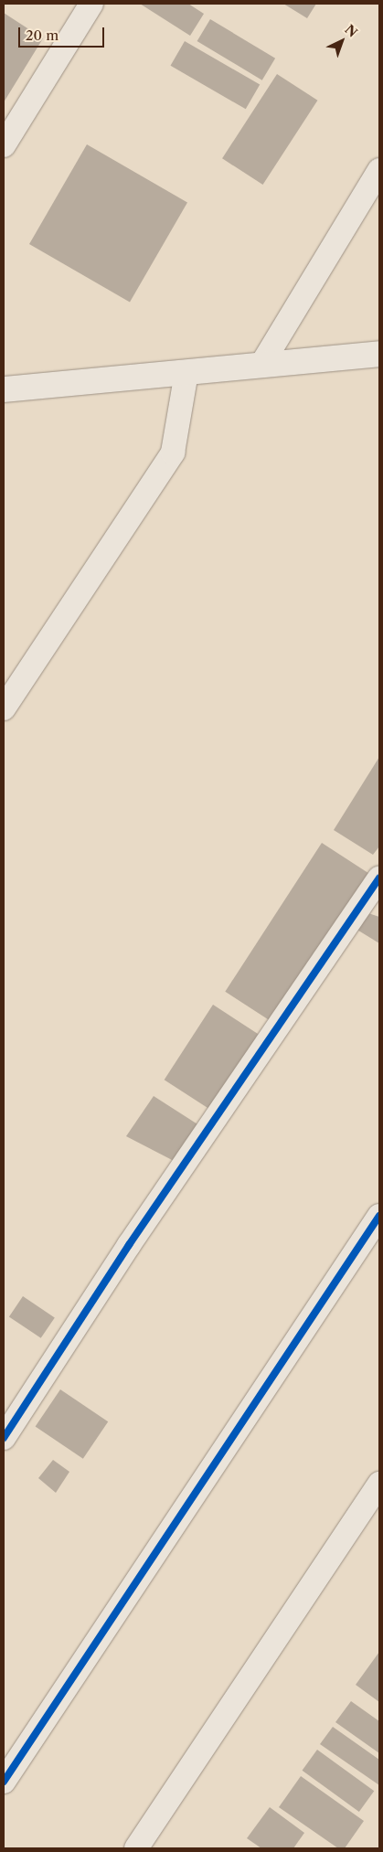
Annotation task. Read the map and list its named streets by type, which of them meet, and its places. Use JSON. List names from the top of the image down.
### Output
{
  "scale_bar": "20 m",
  "north": "top right"
}
